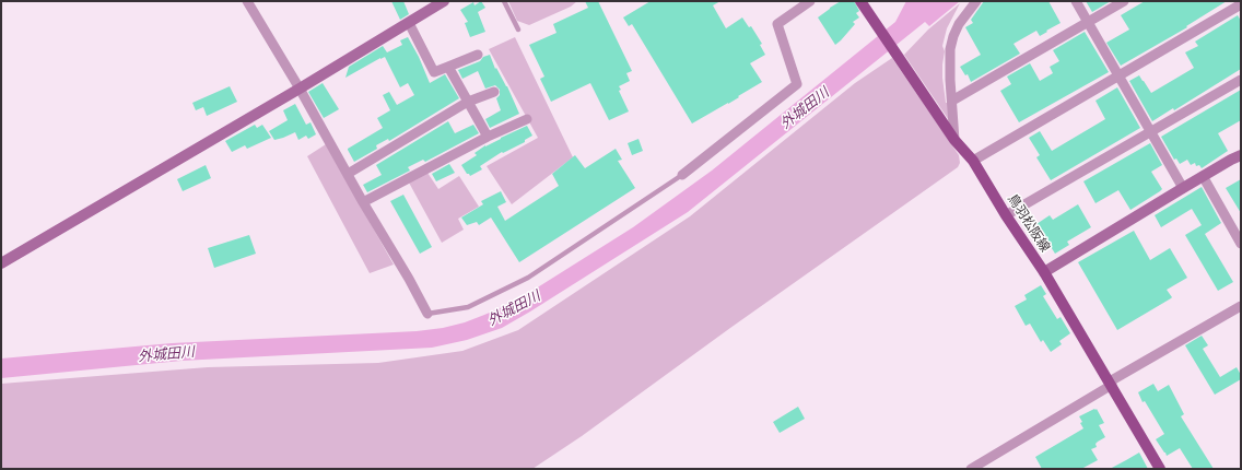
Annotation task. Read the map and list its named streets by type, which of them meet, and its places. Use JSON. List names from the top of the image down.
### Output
{
  "streets": {
    "main road": ["鳥羽松阪線"]
  },
  "water": ["外城田川"]
}
